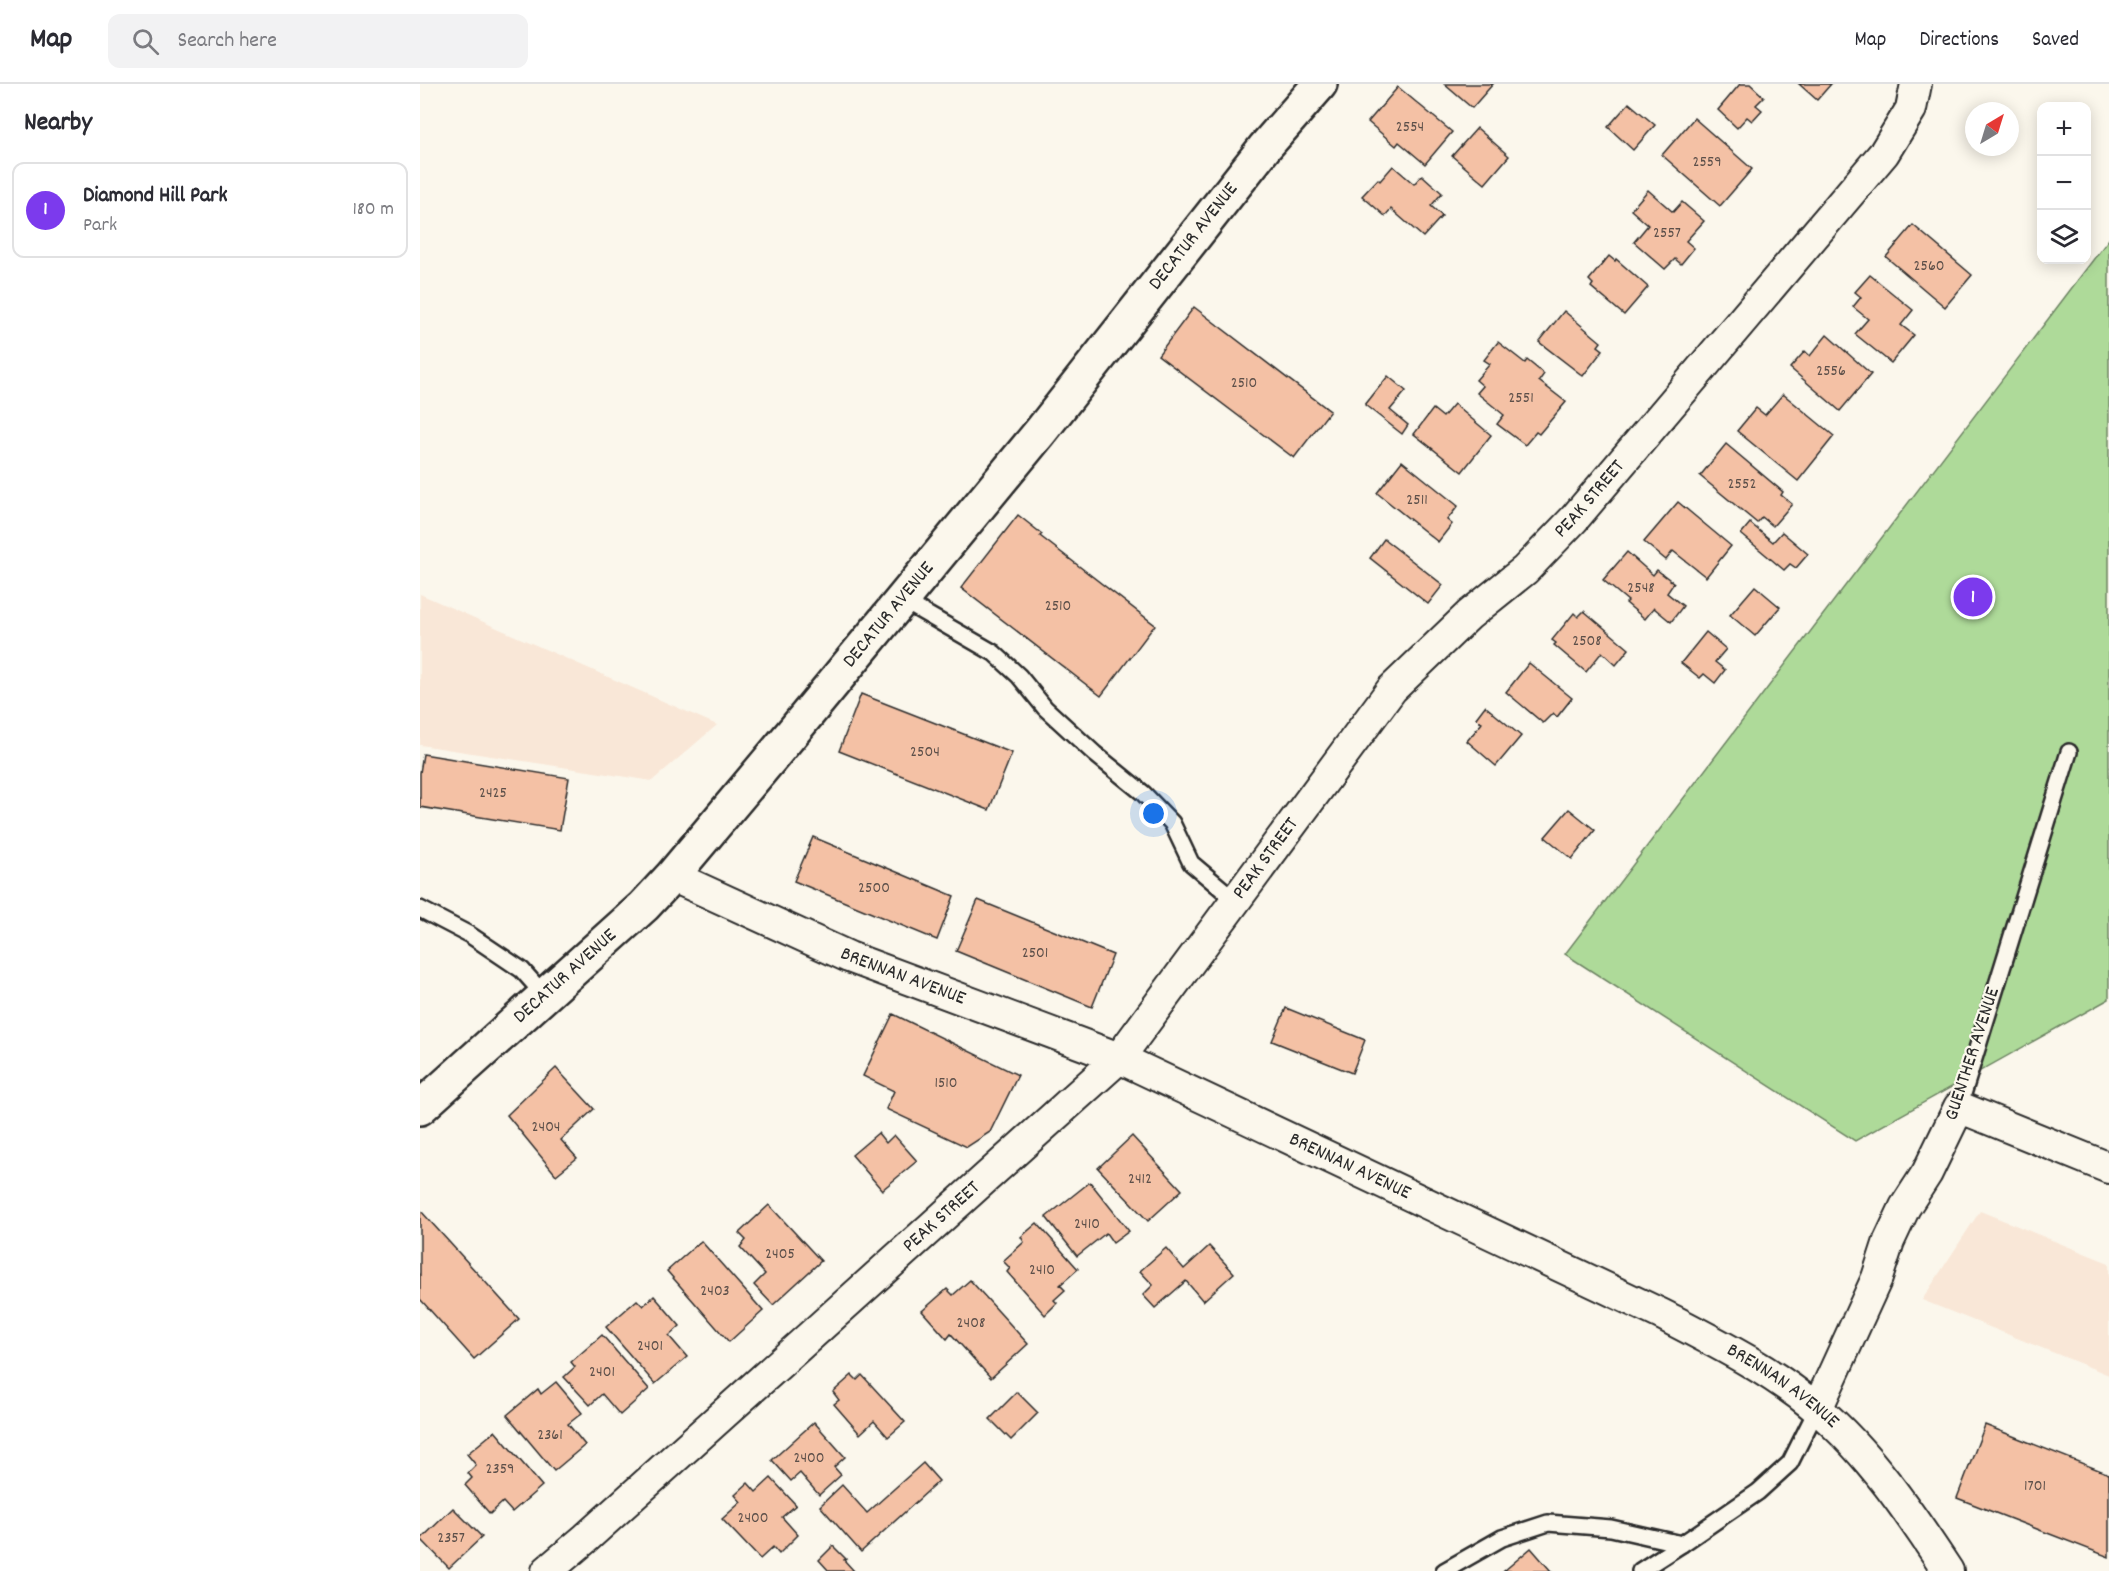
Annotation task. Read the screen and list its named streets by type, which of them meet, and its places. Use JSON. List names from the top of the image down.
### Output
{
  "streets": {
    "main road": ["DECATUR AVENUE"],
    "street": ["PEAK STREET", "BRENNAN AVENUE", "GUENTHER AVENUE"]
  },
  "crossings": [
    ["DECATUR AVENUE", "BRENNAN AVENUE"],
    ["PEAK STREET", "BRENNAN AVENUE"],
    ["BRENNAN AVENUE", "GUENTHER AVENUE"]
  ],
  "house_numbers": [
    "2554",
    "2559",
    "2557",
    "2560",
    "2556",
    "2510",
    "2551",
    "2552",
    "2511",
    "2548",
    "2510",
    "2508",
    "2504",
    "2425",
    "2500",
    "2501",
    "1510",
    "2404",
    "2412",
    "2410",
    "2405",
    "2410",
    "2403",
    "2408",
    "2401",
    "2401",
    "2361",
    "2400",
    "2359",
    "1701",
    "2400",
    "2357"
  ],
  "north": "top right",
  "page": {
    "header": "Map",
    "search": "Search here",
    "nav": ["Map", "Directions", "Saved"],
    "heading": "Nearby",
    "map_buttons": ["+", "−"],
    "list": [
      {
        "mark": "1",
        "name": "Diamond Hill Park",
        "note": "Park",
        "value": "180 m"
      }
    ],
    "pins": "1"
  }
}
